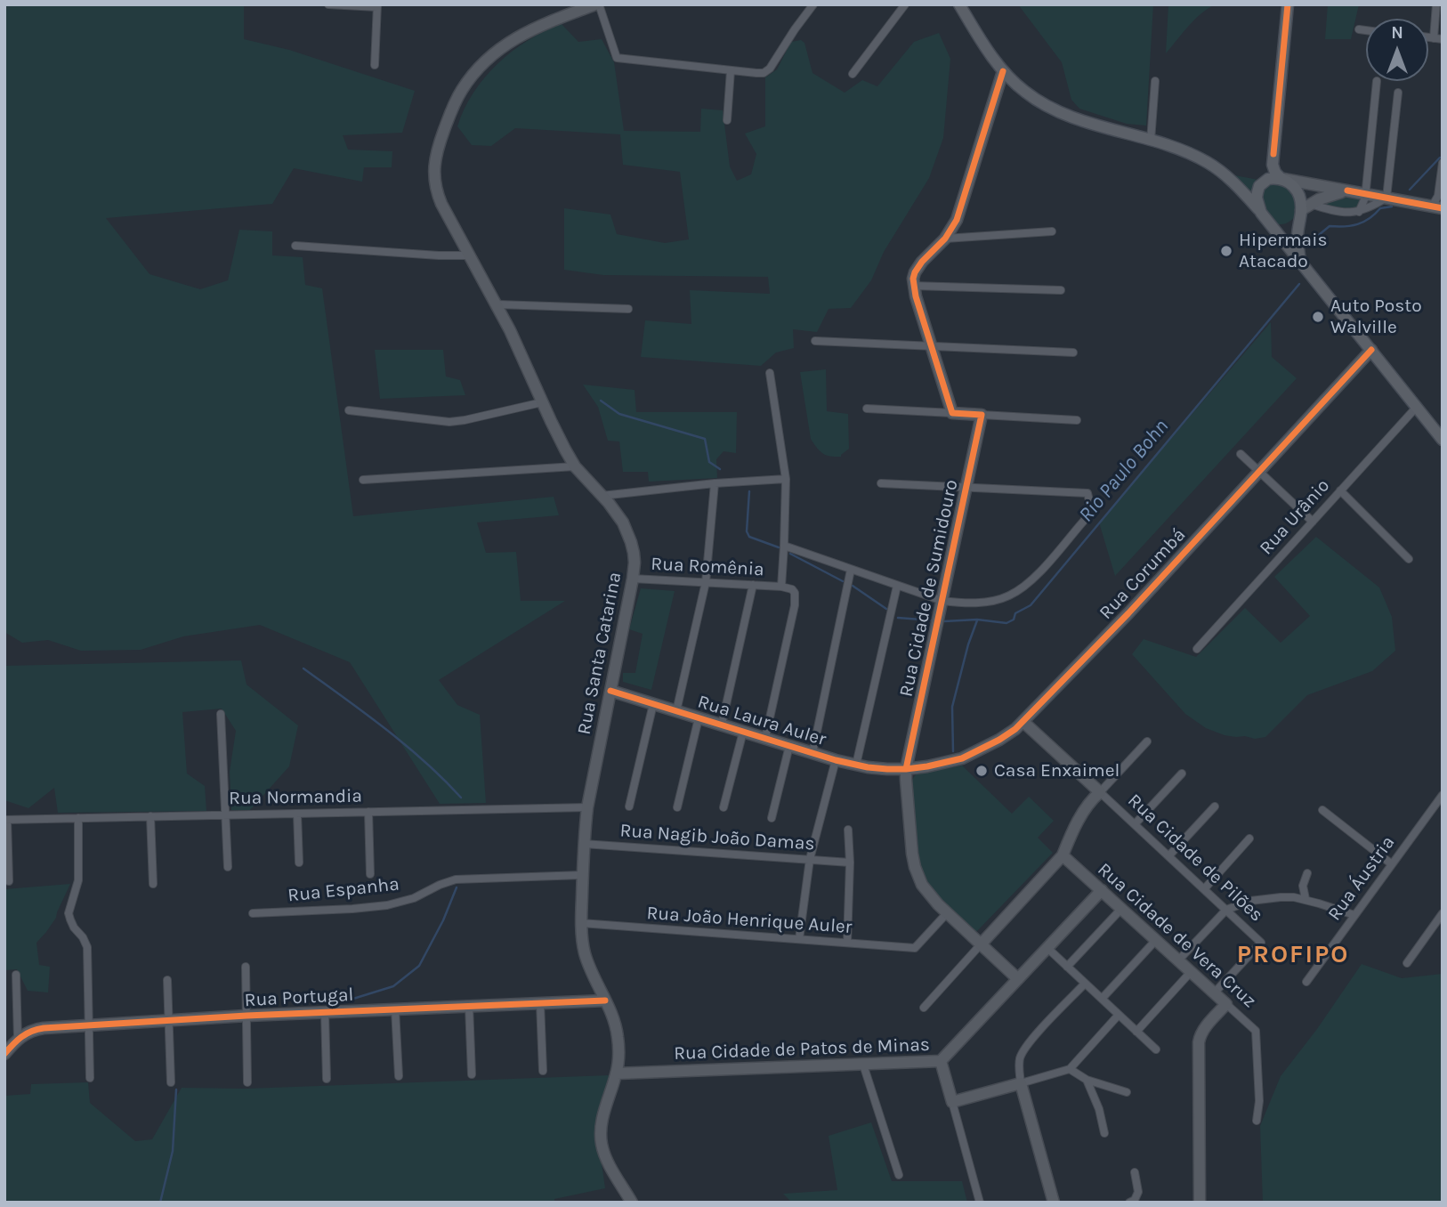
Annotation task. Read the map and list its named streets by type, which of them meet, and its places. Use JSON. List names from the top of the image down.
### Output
{
  "streets": {
    "street": [
      "Rua Urânio",
      "Rua Romênia",
      "Rua Corumbá",
      "Rua Cidade de Sumidouro",
      "Rua Santa Catarina",
      "Rua Laura Auler",
      "Rua Normandia",
      "Rua Nagib João Damas",
      "Rua Cidade de Pilões",
      "Rua Áustria",
      "Rua Espanha",
      "Rua João Henrique Auler",
      "Rua Cidade de Vera Cruz",
      "Rua Portugal",
      "Rua Cidade de Patos de Minas"
    ]
  },
  "crossings": [
    ["Rua Romênia", "Rua Santa Catarina"],
    ["Rua Corumbá", "Rua Cidade de Sumidouro"],
    ["Rua Corumbá", "Rua Laura Auler"],
    ["Rua Corumbá", "Rua Cidade de Pilões"],
    ["Rua Cidade de Sumidouro", "Rua Laura Auler"],
    ["Rua Cidade de Sumidouro", "Rua João Henrique Auler"],
    ["Rua Cidade de Sumidouro", "Rua Cidade de Patos de Minas"],
    ["Rua Santa Catarina", "Rua Laura Auler"],
    ["Rua Santa Catarina", "Rua Normandia"],
    ["Rua Santa Catarina", "Rua Nagib João Damas"],
    ["Rua Santa Catarina", "Rua Espanha"],
    ["Rua Santa Catarina", "Rua João Henrique Auler"],
    ["Rua Santa Catarina", "Rua Portugal"],
    ["Rua Santa Catarina", "Rua Cidade de Patos de Minas"],
    ["Rua Cidade de Pilões", "Rua Cidade de Vera Cruz"],
    ["Rua Cidade de Vera Cruz", "Rua Cidade de Patos de Minas"]
  ],
  "districts": ["PROFIPO"],
  "water": ["Rio Paulo Bohn"],
  "places": ["Hipermais Atacado", "Auto Posto Walville", "Casa Enxaimel"],
  "north": "top"
}
